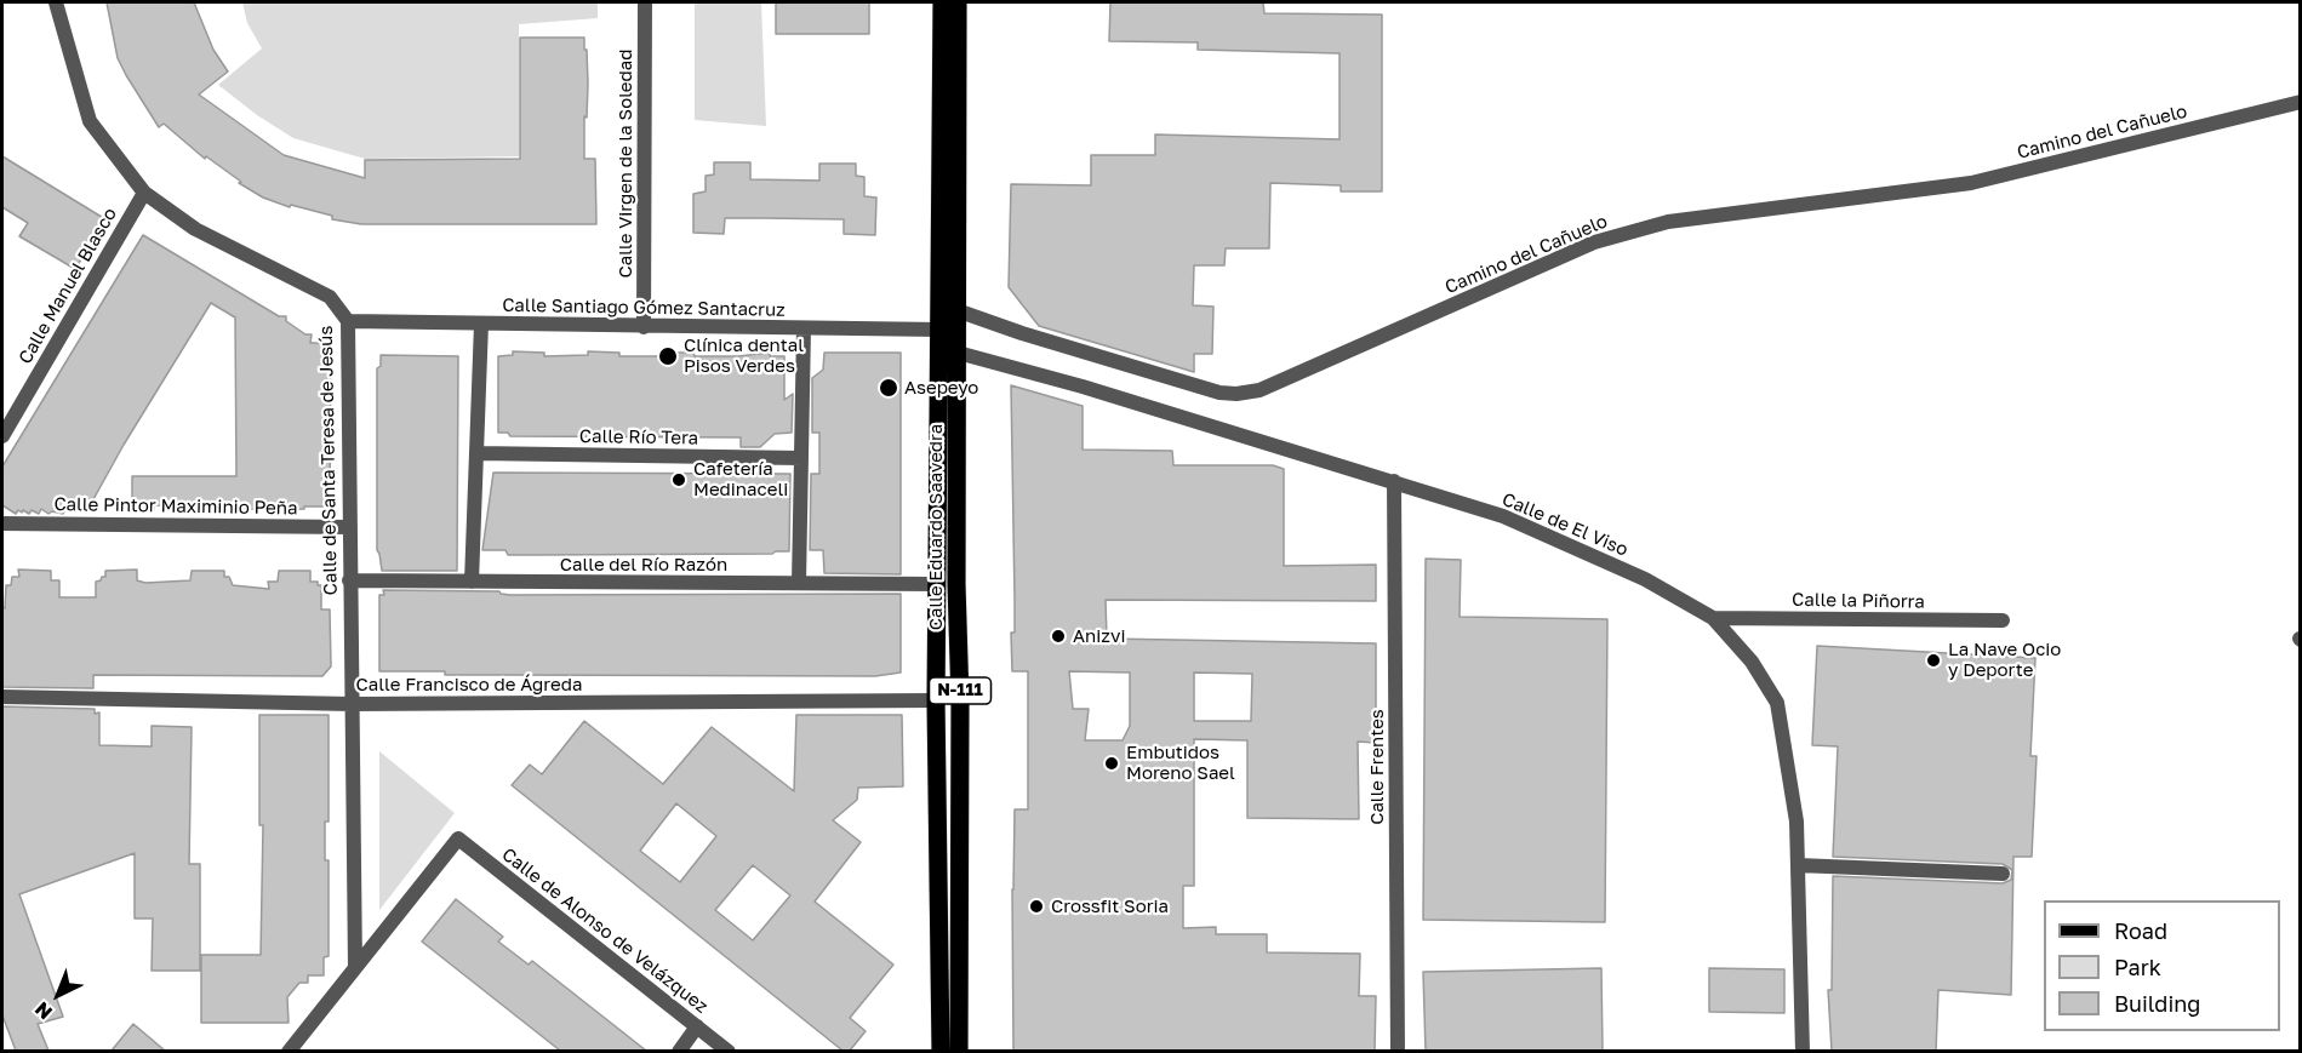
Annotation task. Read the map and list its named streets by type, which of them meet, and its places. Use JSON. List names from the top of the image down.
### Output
{
  "streets": {
    "main road": ["Calle Eduardo Saavedra", "N-111"],
    "street": [
      "Camino del Cañuelo",
      "Calle Virgen de la Soledad",
      "Calle Manuel Blasco",
      "Calle Santiago Gómez Santacruz",
      "Calle Río Tera",
      "Calle de Santa Teresa de Jesús",
      "Calle Pintor Maximinio Peña",
      "Calle de El Viso",
      "Calle del Río Razón",
      "Calle la Piñorra",
      "Calle Francisco de Ágreda",
      "Calle Frentes",
      "Calle de Alonso de Velázquez"
    ]
  },
  "crossings": [
    ["Camino del Cañuelo", "Calle Eduardo Saavedra"],
    ["Calle Virgen de la Soledad", "Calle Santiago Gómez Santacruz"],
    ["Calle Manuel Blasco", "Calle de Santa Teresa de Jesús"],
    ["Calle Santiago Gómez Santacruz", "Calle de Santa Teresa de Jesús"],
    ["Calle Santiago Gómez Santacruz", "Calle Eduardo Saavedra"],
    ["Calle de Santa Teresa de Jesús", "Calle Pintor Maximinio Peña"],
    ["Calle de Santa Teresa de Jesús", "Calle del Río Razón"],
    ["Calle de Santa Teresa de Jesús", "Calle Francisco de Ágreda"],
    ["Calle de Santa Teresa de Jesús", "Calle de Alonso de Velázquez"],
    ["Calle de El Viso", "Calle Eduardo Saavedra"],
    ["Calle de El Viso", "Calle la Piñorra"],
    ["Calle de El Viso", "Calle Frentes"],
    ["Calle Eduardo Saavedra", "Calle del Río Razón"],
    ["Calle Eduardo Saavedra", "Calle Francisco de Ágreda"]
  ],
  "places": [
    "Clínica dental Pisos Verdes",
    "Asepeyo",
    "Cafetería Medinaceli",
    "Anizvi",
    "La Nave Ocio y Deporte",
    "Embutidos Moreno Sael",
    "Crossfit Soria"
  ],
  "legend": ["Road", "Park", "Building"],
  "north": "bottom left"
}
